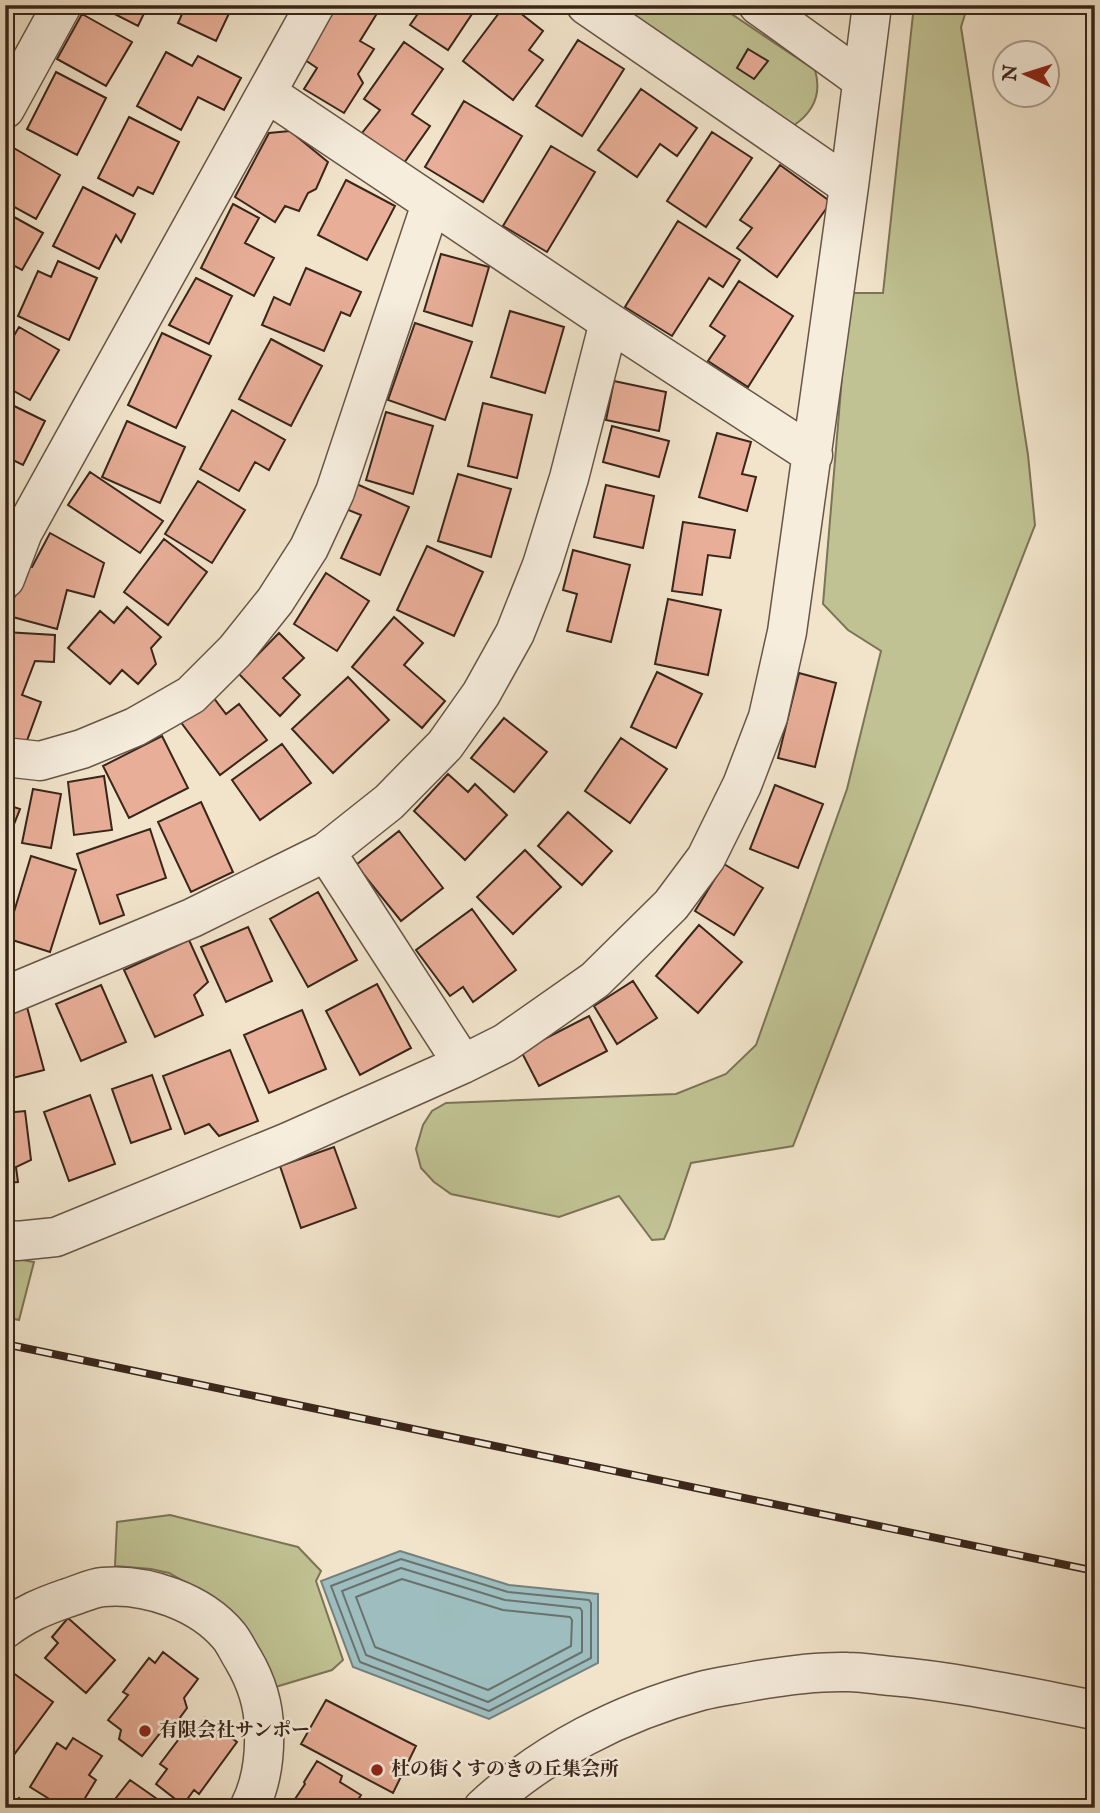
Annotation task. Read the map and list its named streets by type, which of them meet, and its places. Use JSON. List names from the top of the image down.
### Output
{
  "places": ["有限会社サンポー", "杜の街くすのきの丘集会所"],
  "north": "left"
}
